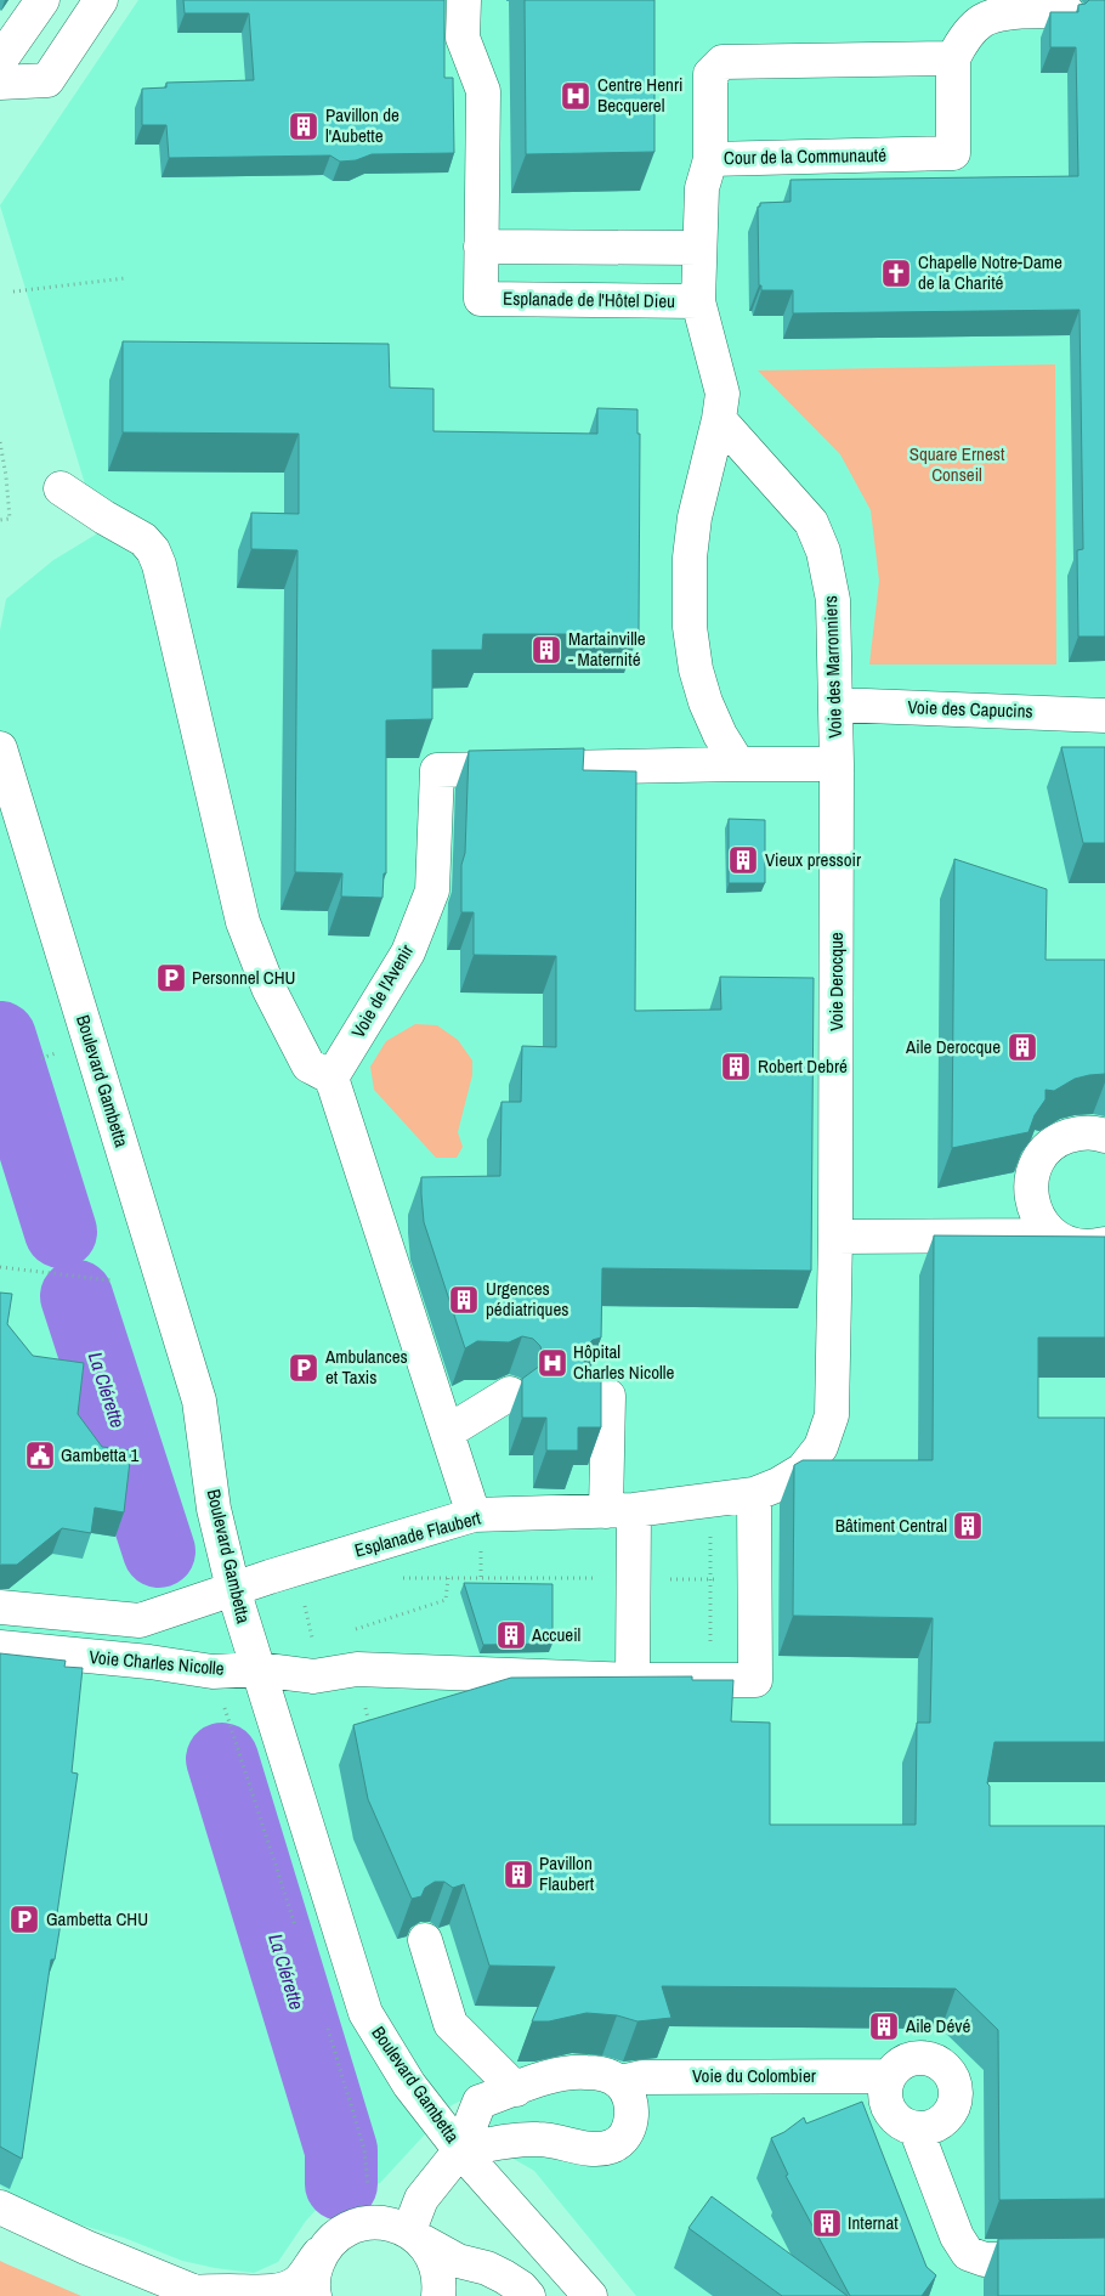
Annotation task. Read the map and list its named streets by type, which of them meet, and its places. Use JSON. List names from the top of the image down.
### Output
{
  "streets": {
    "street": [
      "Cour de la Communauté",
      "Esplanade de l'Hôtel Dieu",
      "Voie des Marronniers",
      "Voie des Capucins",
      "Voie Derocque",
      "Voie de l'Avenir",
      "Boulevard Gambetta",
      "Esplanade Flaubert",
      "Voie Charles Nicolle",
      "Voie du Colombier"
    ]
  },
  "crossings": [
    ["Cour de la Communauté", "Esplanade de l'Hôtel Dieu"],
    ["Voie des Marronniers", "Voie des Capucins"],
    ["Voie des Marronniers", "Voie Derocque"],
    ["Voie des Marronniers", "Voie de l'Avenir"],
    ["Voie Derocque", "Voie de l'Avenir"],
    ["Voie Derocque", "Esplanade Flaubert"],
    ["Voie Derocque", "Voie Charles Nicolle"],
    ["Boulevard Gambetta", "Esplanade Flaubert"],
    ["Boulevard Gambetta", "Voie Charles Nicolle"],
    ["Esplanade Flaubert", "Voie Charles Nicolle"]
  ],
  "water": ["La Clérette"],
  "parks": ["Square Ernest Conseil"],
  "places": {
    "hospital": ["Centre Henri Becquerel", "Hôpital Charles Nicolle"],
    "building": [
      "Pavillon de l'Aubette",
      "Martainville - Maternité",
      "Vieux pressoir",
      "Aile Derocque",
      "Robert Debré",
      "Urgences pédiatriques",
      "Bâtiment Central",
      "Accueil",
      "Pavillon Flaubert",
      "Aile Dévé",
      "Internat"
    ],
    "church": ["Chapelle Notre-Dame de la Charité"],
    "parking": ["Personnel CHU", "Ambulances et Taxis", "Gambetta CHU"],
    "public building": ["Gambetta 1"]
  }
}
